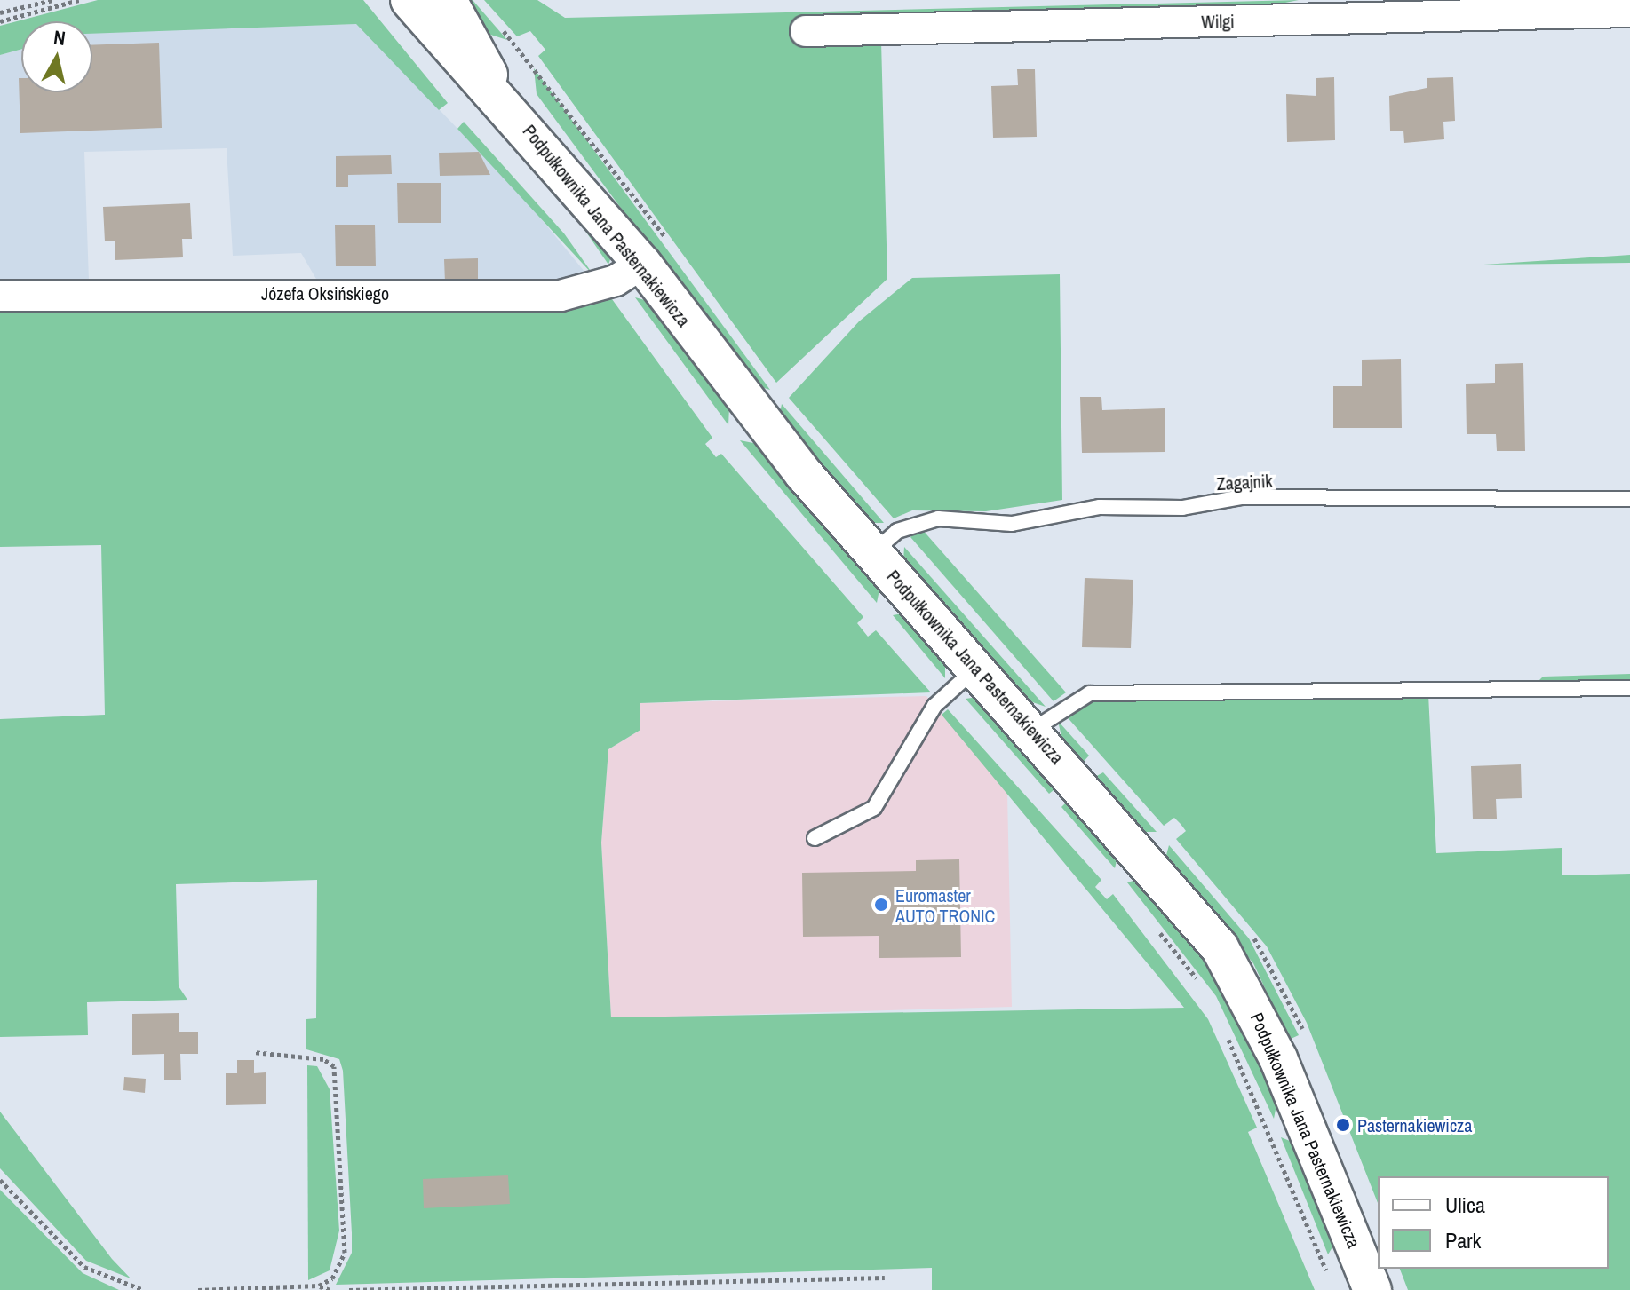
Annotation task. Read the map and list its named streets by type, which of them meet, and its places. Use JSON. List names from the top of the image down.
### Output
{
  "streets": {
    "street": ["Wilgi", "Podpułkownika Jana Pasternakiewicza", "Józefa Oksińskiego"],
    "lane": ["Zagajnik"]
  },
  "crossings": [
    ["Podpułkownika Jana Pasternakiewicza", "Józefa Oksińskiego"],
    ["Podpułkownika Jana Pasternakiewicza", "Zagajnik"]
  ],
  "places": ["Euromaster AUTO TRONIC", "Pasternakiewicza"],
  "legend": ["Ulica", "Park"],
  "north": "top"
}
